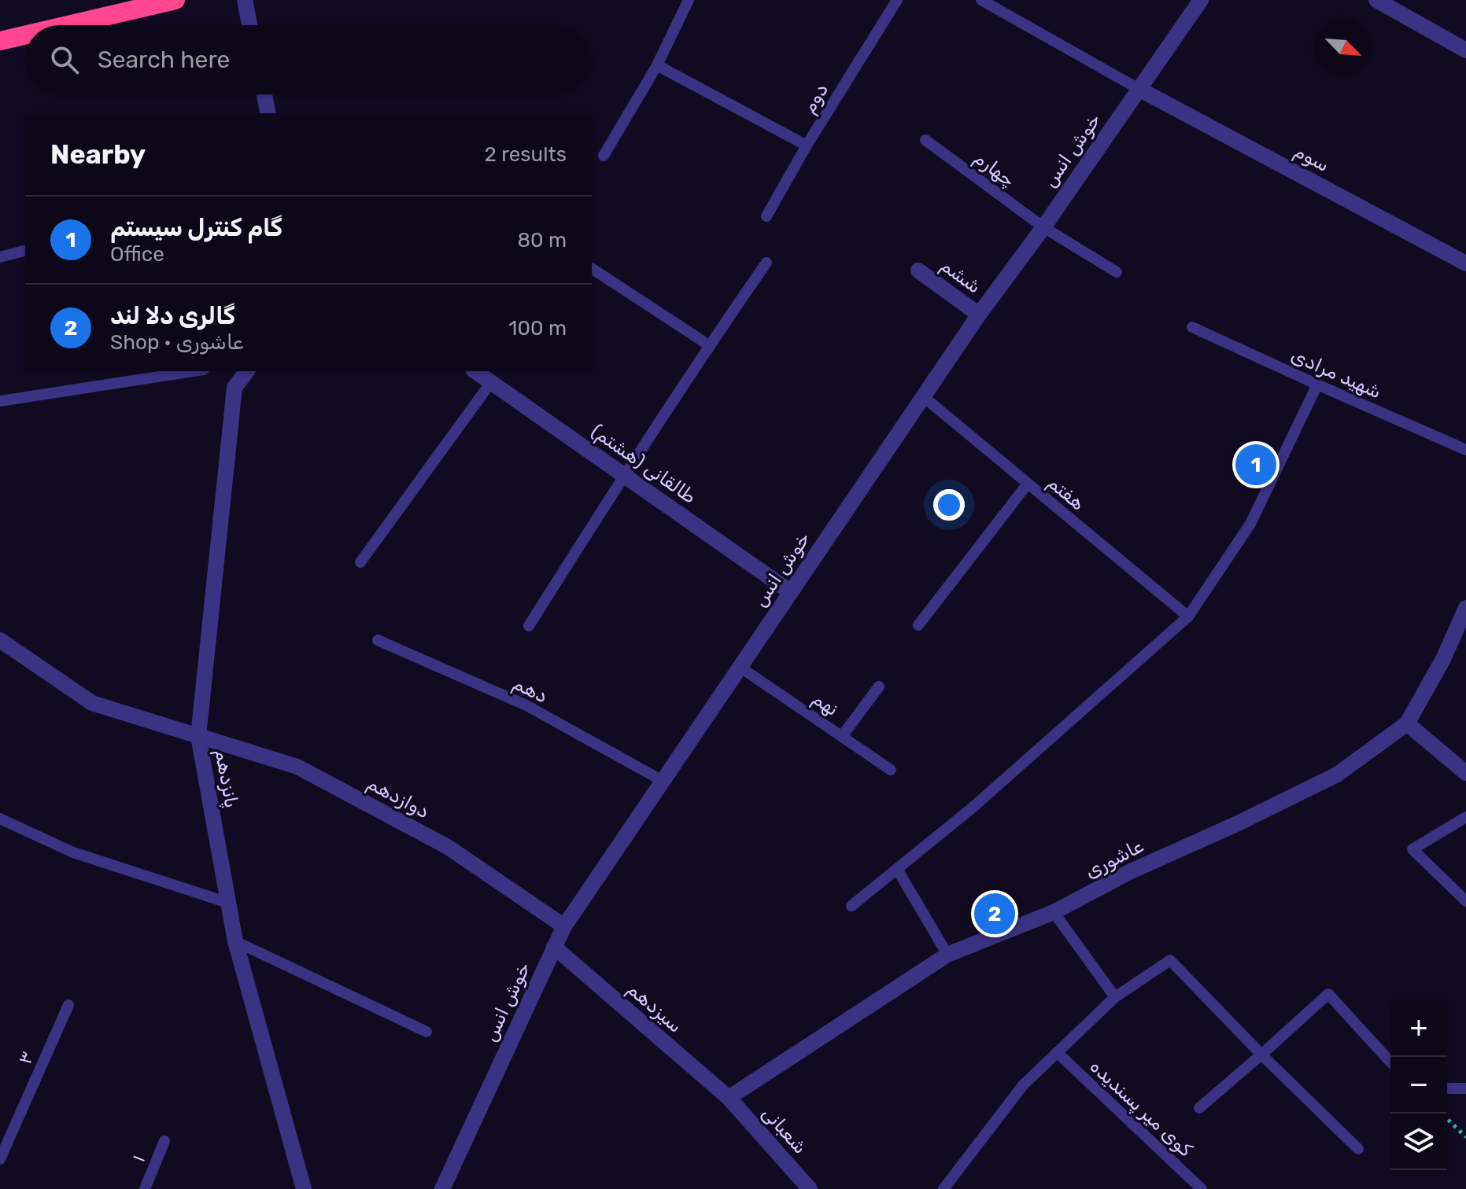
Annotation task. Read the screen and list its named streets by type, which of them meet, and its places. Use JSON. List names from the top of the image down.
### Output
{
  "streets": {
    "street": [
      "خوش انس",
      "سوم",
      "ششم",
      "طالقانی (هشتم)",
      "پانزدهم",
      "دوازدهم",
      "عاشوری",
      "سیزدهم",
      "شعبانی"
    ],
    "lane": [
      "دوم",
      "چهارم",
      "شهید مرادی",
      "هفتم",
      "دهم",
      "نهم",
      "۳",
      "کوی میر پسندیده",
      "۱"
    ]
  },
  "crossings": [
    ["خوش انس", "سوم"],
    ["خوش انس", "چهارم"],
    ["خوش انس", "ششم"],
    ["خوش انس", "طالقانی (هشتم)"],
    ["خوش انس", "هفتم"],
    ["خوش انس", "دهم"],
    ["خوش انس", "نهم"],
    ["خوش انس", "دوازدهم"],
    ["خوش انس", "سیزدهم"],
    ["پانزدهم", "دوازدهم"],
    ["عاشوری", "سیزدهم"],
    ["عاشوری", "شعبانی"],
    ["سیزدهم", "شعبانی"]
  ],
  "north": "bottom right",
  "page": {
    "search": "Search here",
    "heading": ["Nearby", "2 results"],
    "list": [
      {
        "mark": "1",
        "name": "گام کنترل سیستم",
        "note": "Office",
        "value": "80 m"
      },
      {
        "mark": "2",
        "name": "گالری دلا لند",
        "note": "Shop · عاشوری",
        "value": "100 m"
      }
    ],
    "pins": ["1", "2"],
    "map_buttons": ["+", "−"]
  }
}
